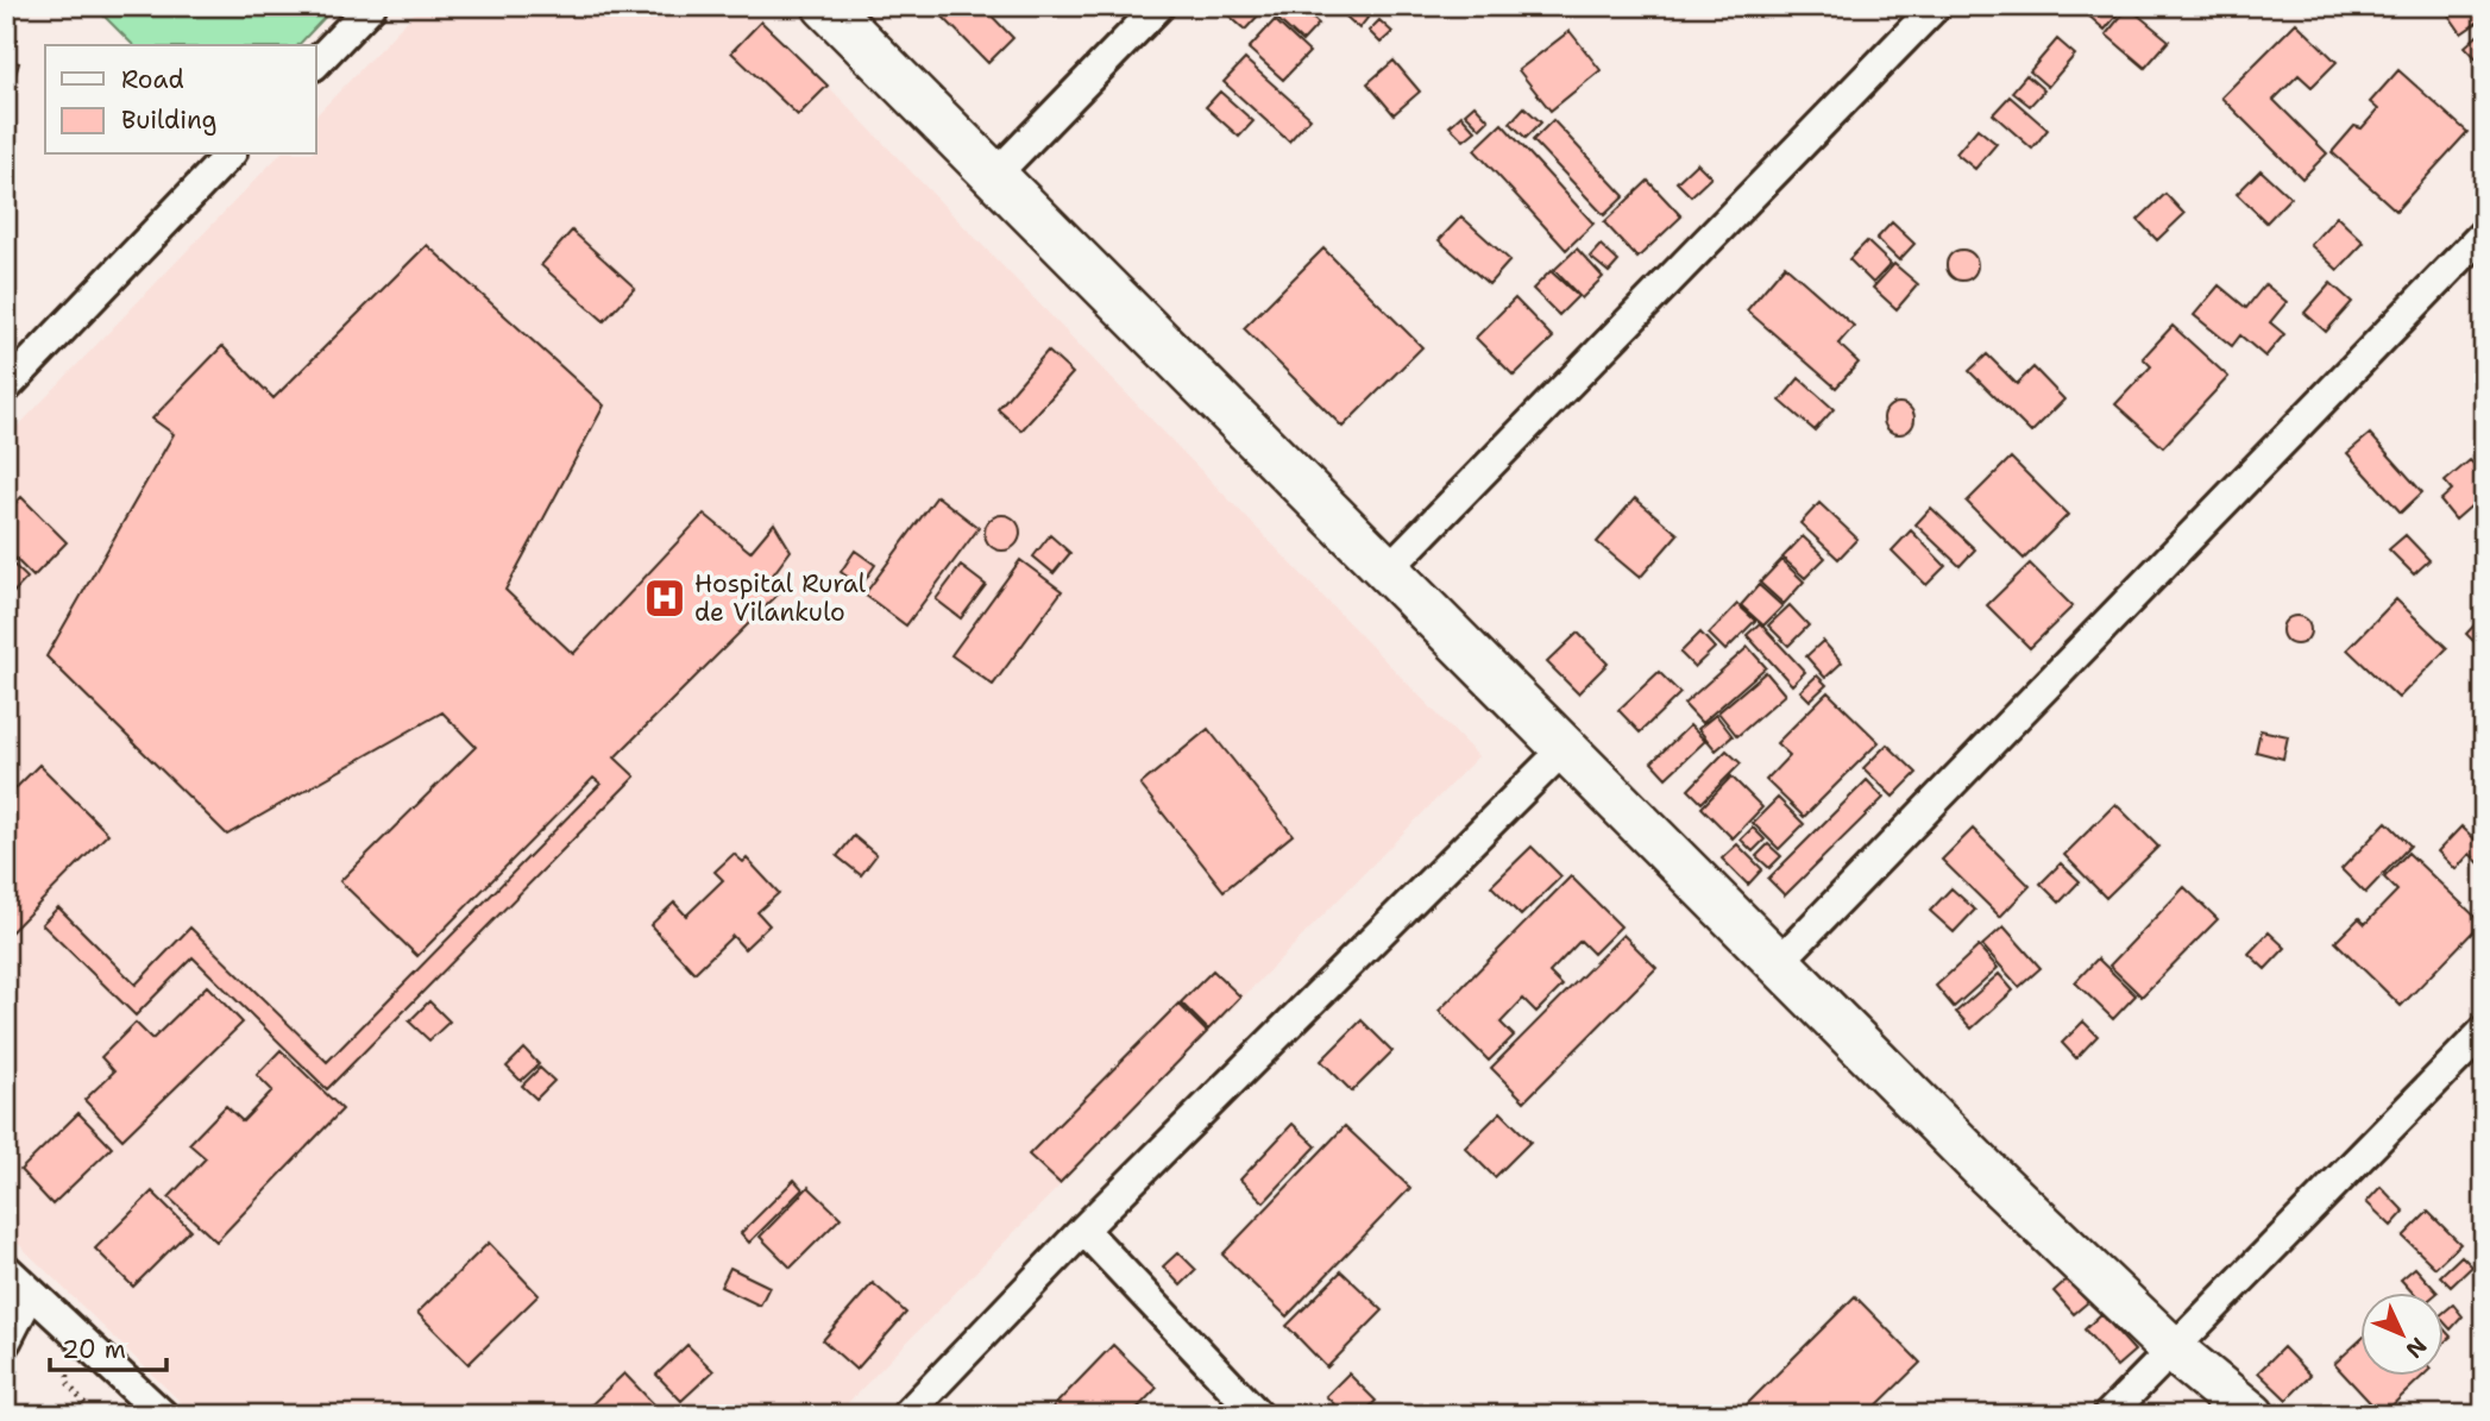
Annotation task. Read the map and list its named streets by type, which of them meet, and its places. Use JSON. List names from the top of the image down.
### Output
{
  "places": {
    "hospital": ["Hospital Rural de Vilankulo"]
  },
  "legend": ["Road", "Building"],
  "scale_bar": "20 m",
  "north": "bottom right"
}
